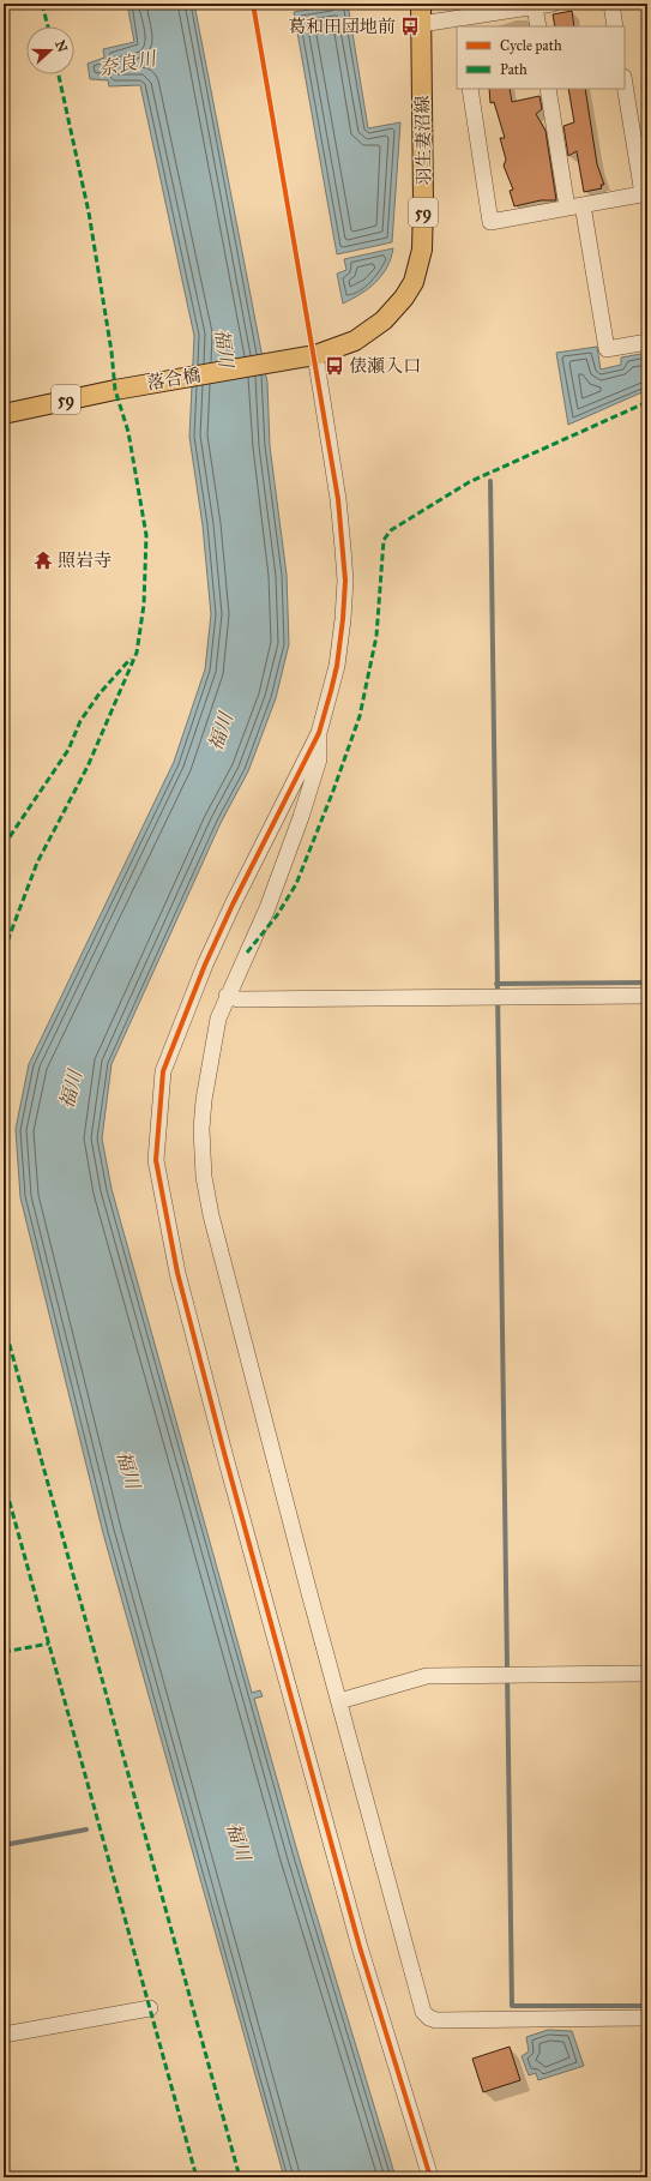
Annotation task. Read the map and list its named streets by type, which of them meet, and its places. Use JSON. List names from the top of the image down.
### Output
{
  "streets": {
    "main road": ["羽生妻沼線", "59", "落合橋"]
  },
  "crossings": [
    ["羽生妻沼線", "落合橋"]
  ],
  "water": ["奈良川", "福川"],
  "places": {
    "bus stop": ["葛和田団地前", "俵瀬入口"],
    "temple": ["照岩寺"]
  },
  "legend": ["Cycle path", "Path"],
  "north": "right"
}
